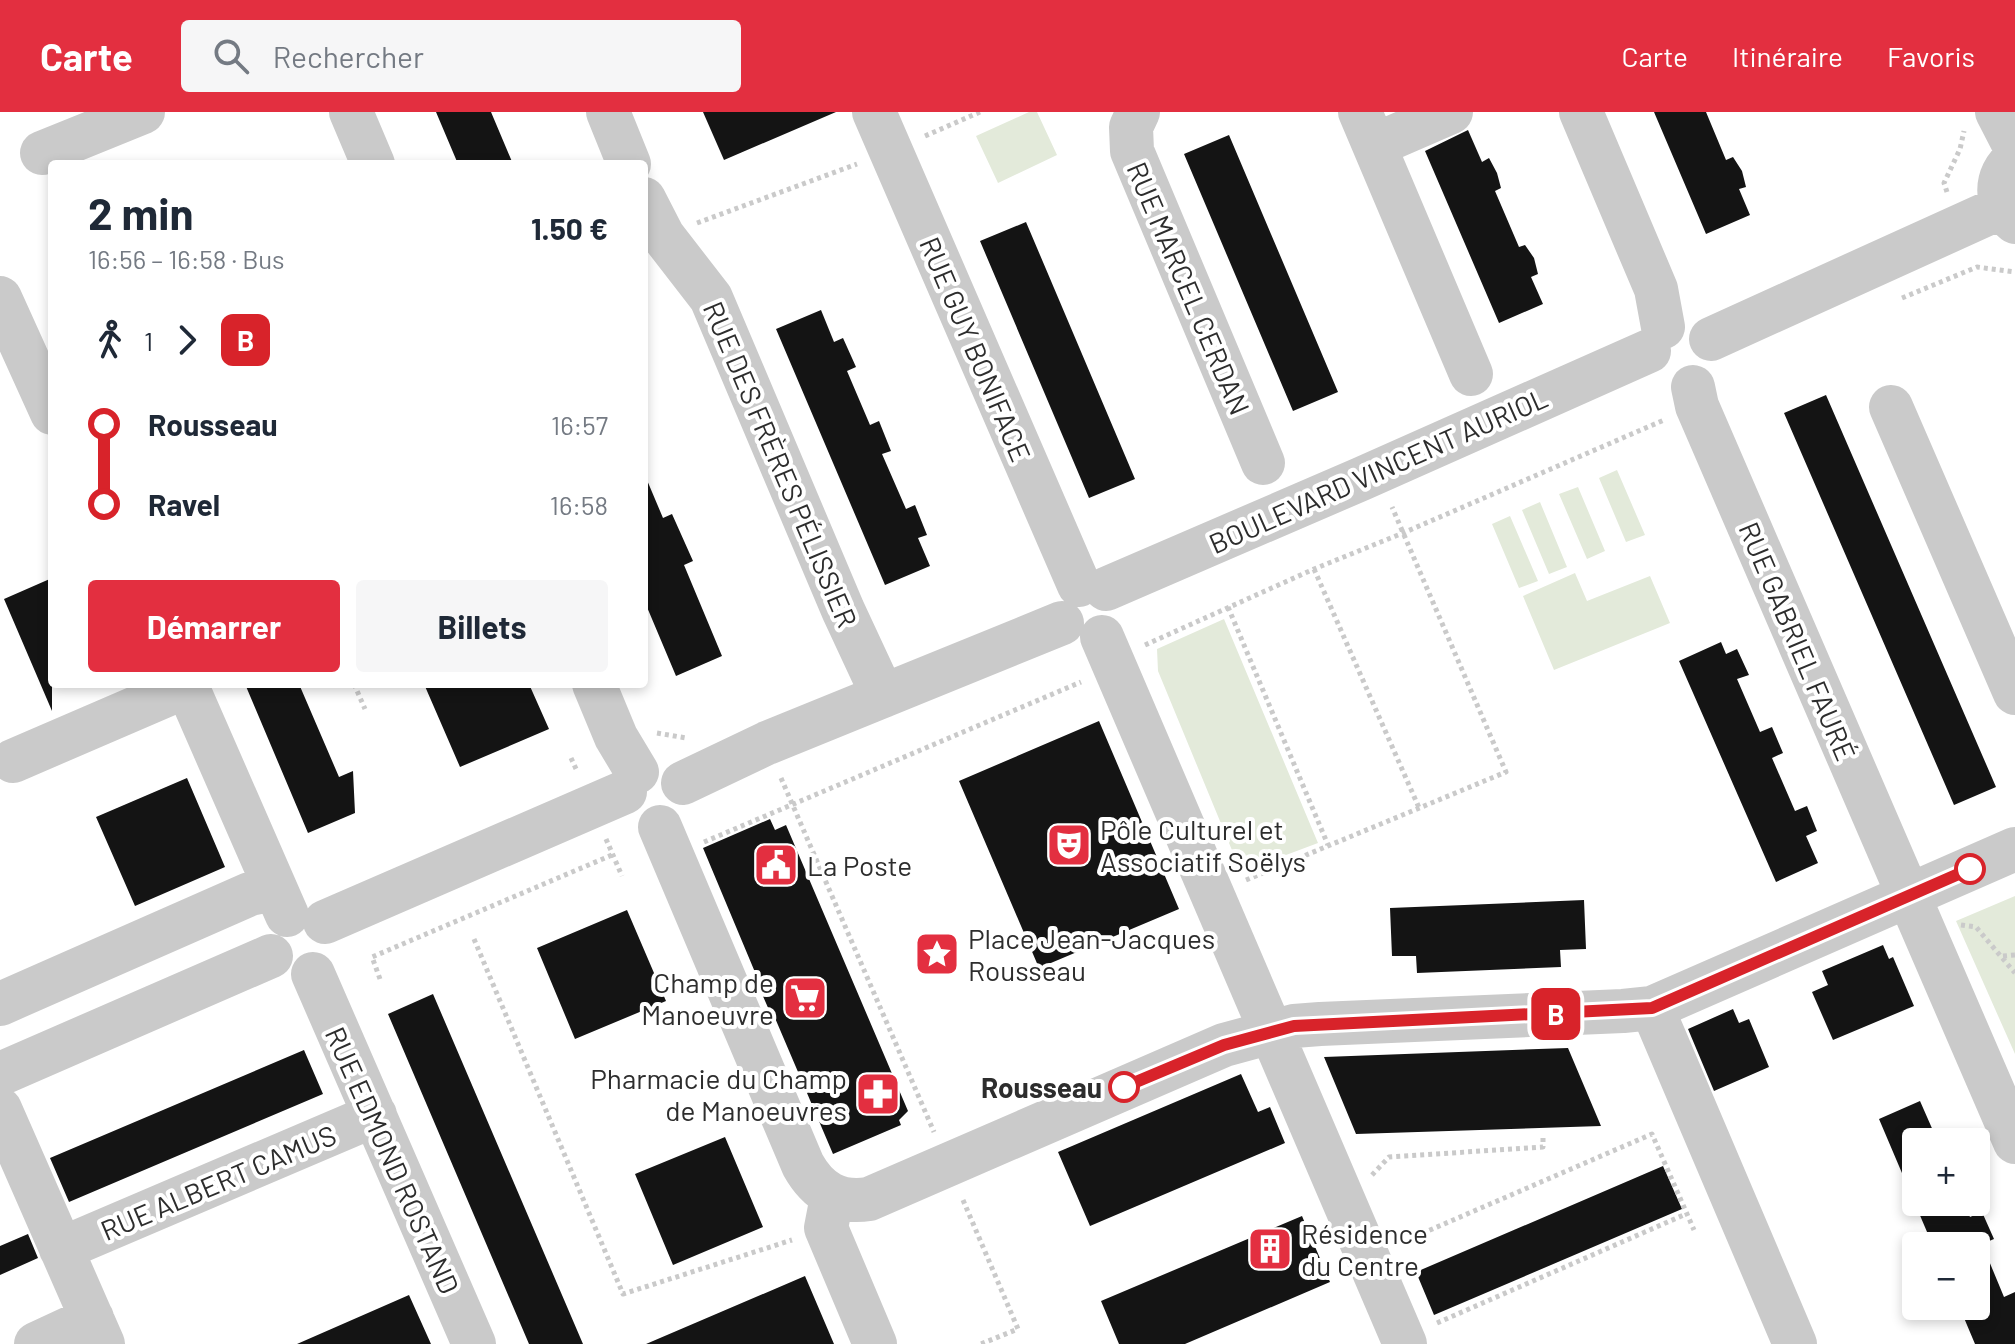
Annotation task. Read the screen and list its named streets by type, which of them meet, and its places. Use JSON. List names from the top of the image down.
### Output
{
  "streets": {
    "street": [
      "RUE MARCEL CERDAN",
      "RUE GUY BONIFACE",
      "RUE DES FRÈRES PÉLISSIER",
      "BOULEVARD VINCENT AURIOL",
      "RUE GABRIEL FAURÉ",
      "RUE EDMOND ROSTAND",
      "RUE ALBERT CAMUS"
    ]
  },
  "crossings": [
    ["RUE GUY BONIFACE", "BOULEVARD VINCENT AURIOL"],
    ["RUE DES FRÈRES PÉLISSIER", "BOULEVARD VINCENT AURIOL"],
    ["BOULEVARD VINCENT AURIOL", "RUE GABRIEL FAURÉ"],
    ["RUE EDMOND ROSTAND", "RUE ALBERT CAMUS"]
  ],
  "places": {
    "theatre": ["Pôle Culturel et Associatif Soëlys"],
    "public building": ["La Poste"],
    "place": ["Place Jean-Jacques Rousseau"],
    "supermarket": ["Champ de Manoeuvre"],
    "other": ["Rousseau"],
    "pharmacy": ["Pharmacie du Champ de Manoeuvres"],
    "building": ["Résidence du Centre"]
  },
  "lines": ["bus line B"],
  "page": {
    "header": "Carte",
    "search": "Rechercher",
    "nav": ["Carte", "Itinéraire", "Favoris"],
    "on_map": "B",
    "heading": ["2 min", "16:56 – 16:58 · Bus", "1.50 €"],
    "legs": ["1", "B"],
    "list": [
      {
        "name": "Rousseau",
        "value": "16:57"
      },
      {
        "name": "Ravel",
        "value": "16:58"
      }
    ],
    "buttons": ["Démarrer", "Billets"],
    "map_buttons": ["+", "−"]
  }
}
